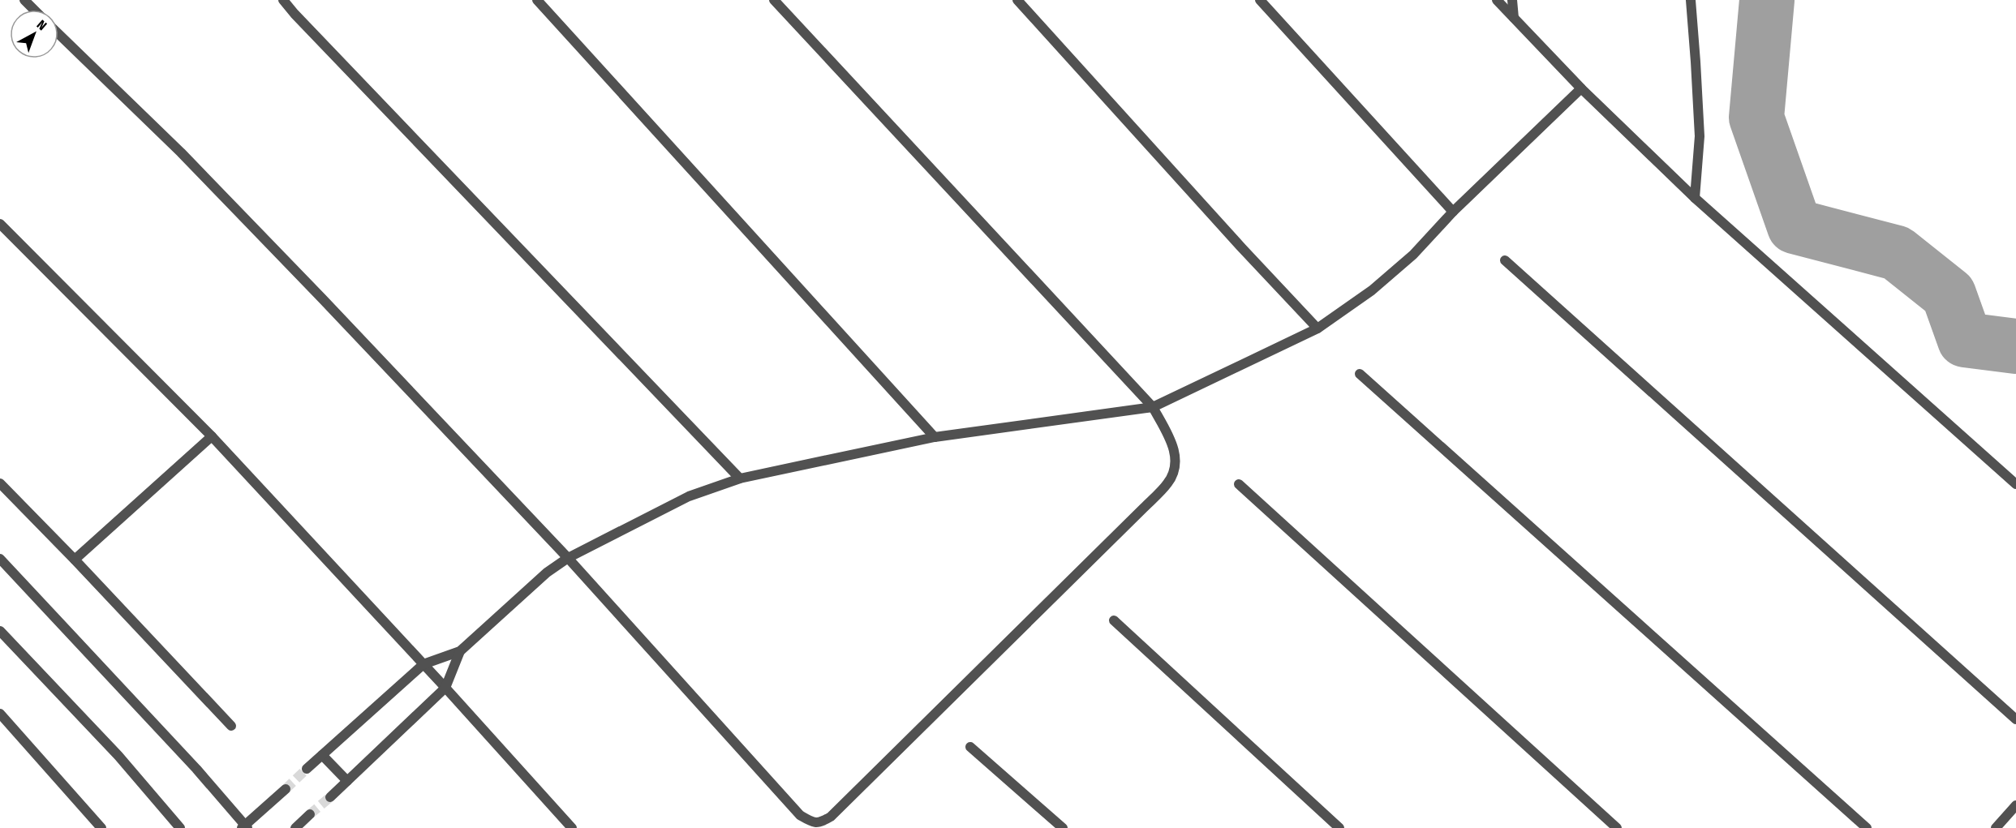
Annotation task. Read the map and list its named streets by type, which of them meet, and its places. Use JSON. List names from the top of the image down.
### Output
{
  "north": "top right"
}
